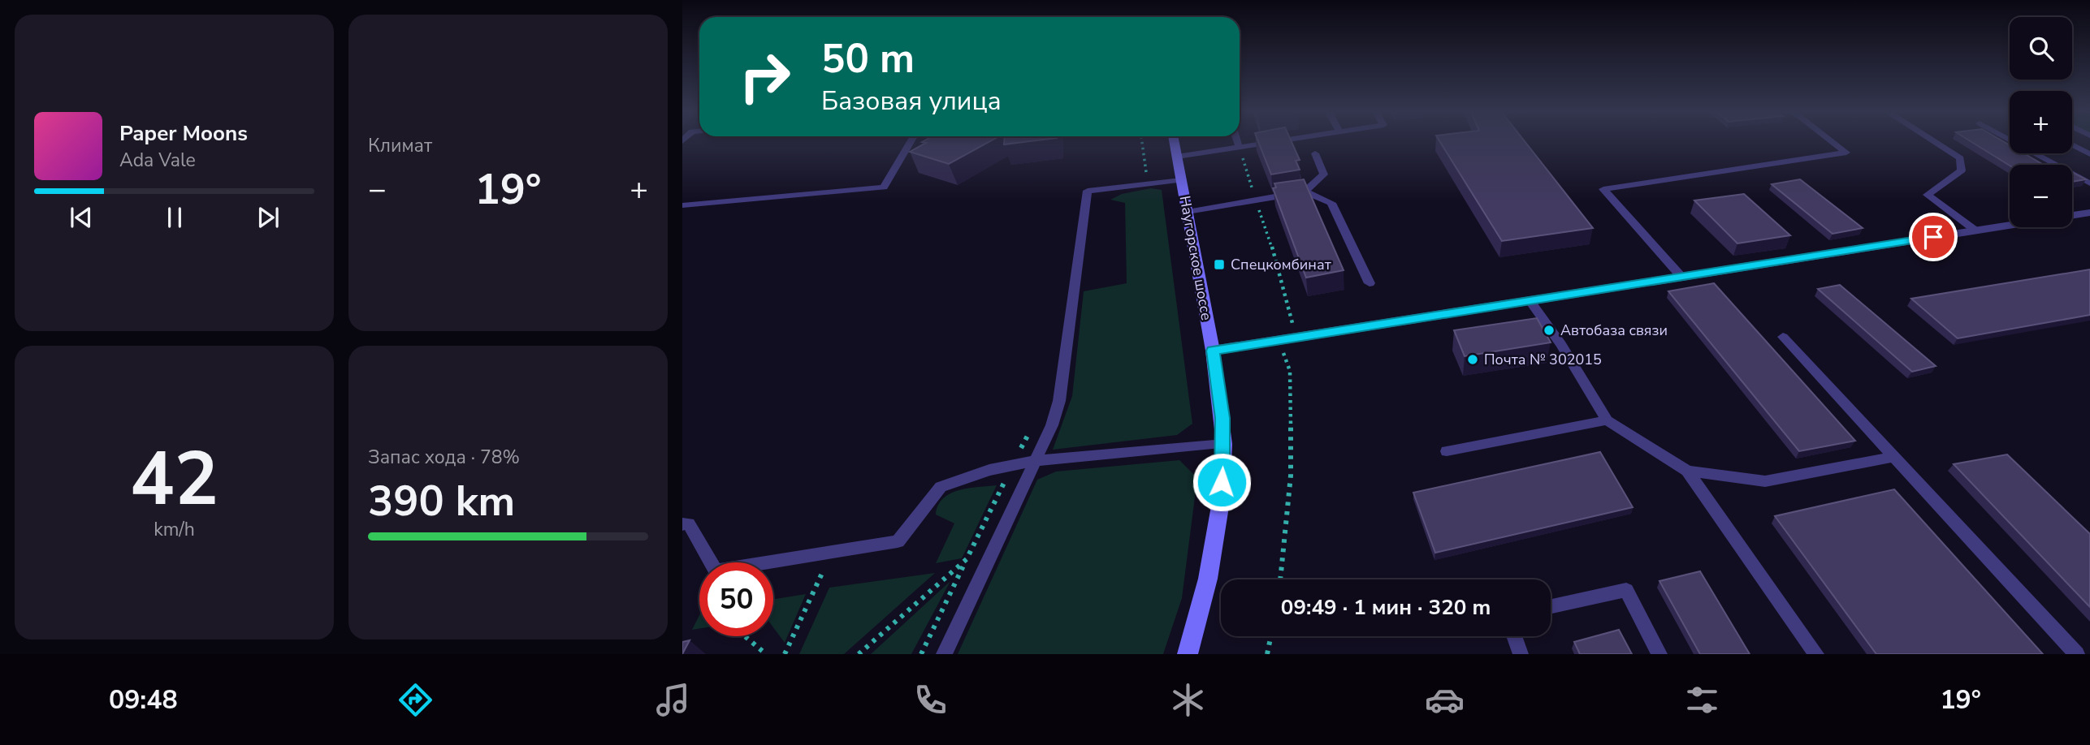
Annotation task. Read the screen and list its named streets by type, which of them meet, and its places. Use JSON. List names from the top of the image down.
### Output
{
  "streets": {
    "main road": ["Наугорское шоссе"]
  },
  "places": {
    "transit": ["Спецкомбинат"],
    "other": ["Автобаза связи", "Почта № 302015"]
  },
  "page": {
    "tile": [
      "Климат",
      ["42", "km/h"],
      ["Запас хода · 78%", "390 km"]
    ],
    "map_buttons": ["+", "−"],
    "turn": ["50 m", "Базовая улица"],
    "song": ["Paper Moons", "Ada Vale"],
    "heat": ["−", "19°", "+"],
    "limit": "50",
    "trip": "09:49 · 1 мин · 320 m",
    "tabs": ["09:48", "19°"]
  }
}
